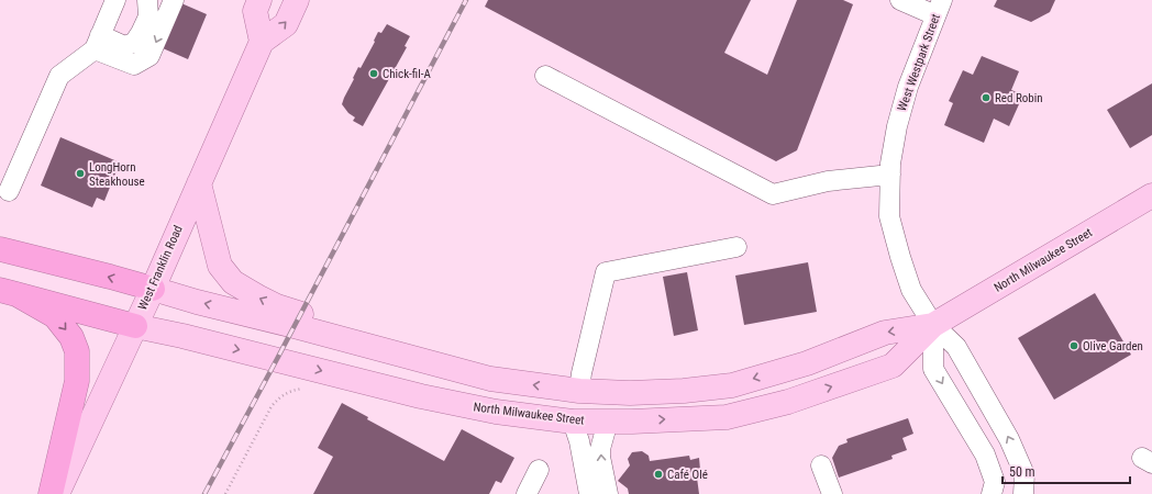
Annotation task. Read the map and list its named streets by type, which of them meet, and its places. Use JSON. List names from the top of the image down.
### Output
{
  "streets": {
    "main road": ["North Milwaukee Street", "West Franklin Road"],
    "street": ["West Westpark Street"]
  },
  "crossings": [
    ["West Westpark Street", "North Milwaukee Street"],
    ["North Milwaukee Street", "West Franklin Road"]
  ],
  "places": [
    "Chick-fil-A",
    "Red Robin",
    "LongHorn Steakhouse",
    "Olive Garden",
    "Café Olé"
  ],
  "scale_bar": "50 m"
}
